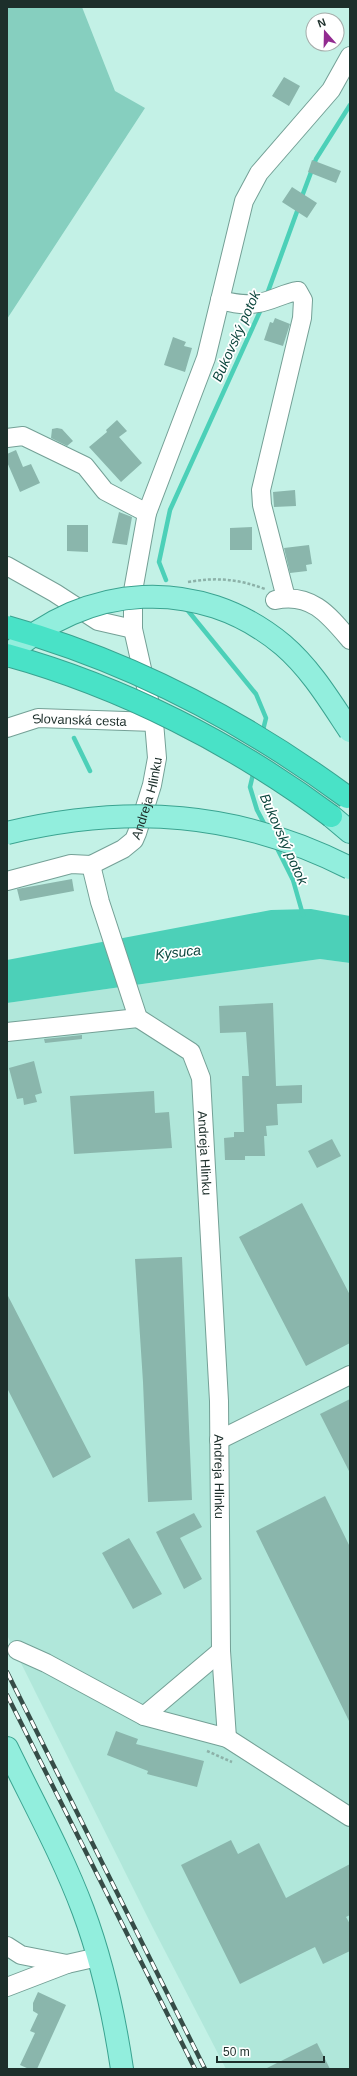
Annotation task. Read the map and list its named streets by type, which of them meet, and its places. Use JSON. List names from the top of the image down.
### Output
{
  "streets": {
    "street": ["Slovanská cesta", "Andreja Hlinku"]
  },
  "crossings": [
    ["Slovanská cesta", "Andreja Hlinku"]
  ],
  "water": ["Bukovský potok", "Kysuca"],
  "scale_bar": "50 m",
  "north": "top"
}
